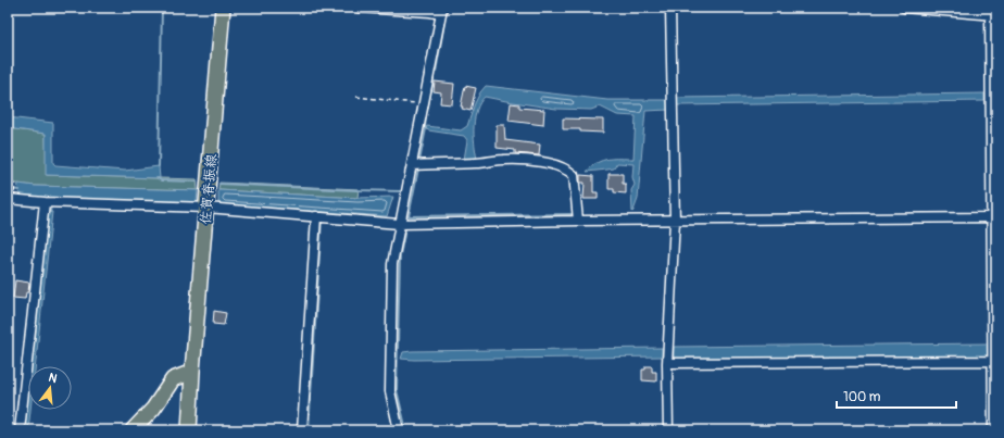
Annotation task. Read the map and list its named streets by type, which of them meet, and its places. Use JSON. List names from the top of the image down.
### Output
{
  "streets": {
    "main road": ["佐賀脊振線"]
  },
  "scale_bar": "100 m",
  "north": "top"
}
